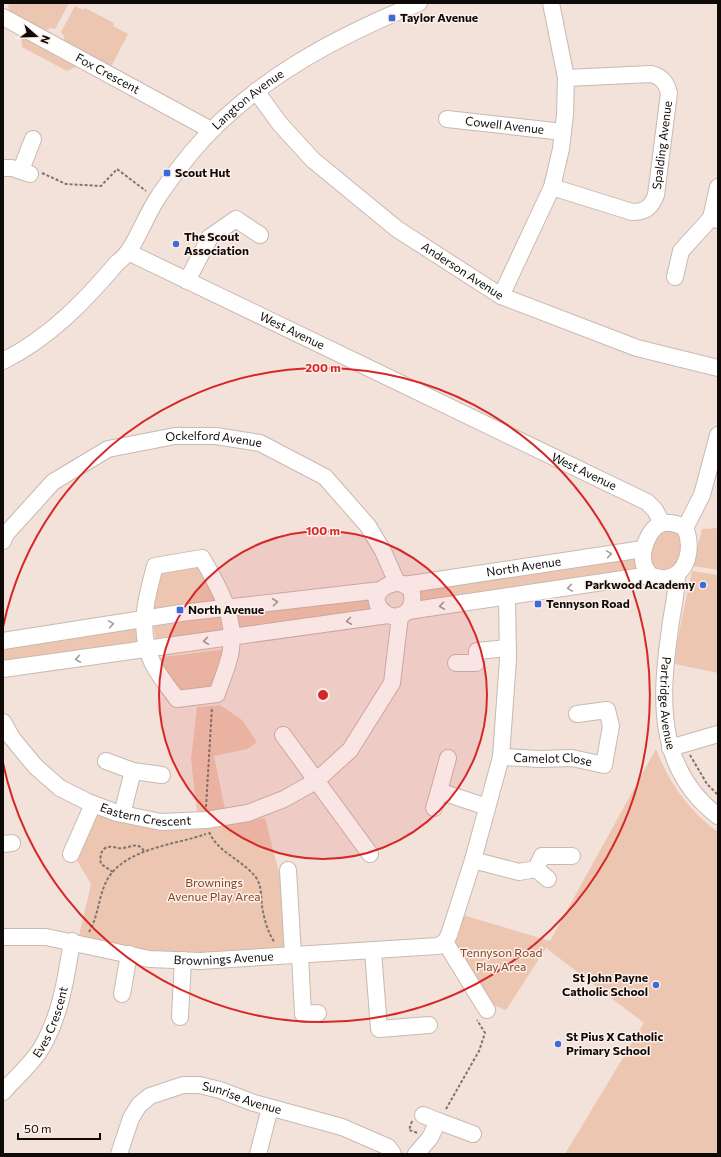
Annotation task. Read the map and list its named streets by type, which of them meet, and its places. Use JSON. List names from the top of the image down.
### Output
{
  "streets": {
    "street": [
      "Fox Crescent",
      "Langton Avenue",
      "Cowell Avenue",
      "Spalding Avenue",
      "Anderson Avenue",
      "West Avenue",
      "Ockelford Avenue",
      "North Avenue",
      "Partridge Avenue",
      "Camelot Close",
      "Eastern Crescent",
      "Brownings Avenue",
      "Eves Crescent",
      "Sunrise Avenue"
    ]
  },
  "crossings": [
    ["Fox Crescent", "Langton Avenue"],
    ["Langton Avenue", "Anderson Avenue"],
    ["Langton Avenue", "West Avenue"],
    ["West Avenue", "North Avenue"],
    ["West Avenue", "Partridge Avenue"],
    ["Ockelford Avenue", "North Avenue"],
    ["Ockelford Avenue", "Eastern Crescent"],
    ["North Avenue", "Partridge Avenue"],
    ["North Avenue", "Eastern Crescent"],
    ["Brownings Avenue", "Eves Crescent"]
  ],
  "parks": ["Brownings Avenue Play Area", "Tennyson Road Play Area"],
  "places": {
    "transit": [
      "Taylor Avenue",
      "Scout Hut",
      "Tennyson Road",
      "North Avenue"
    ],
    "other": [
      "The Scout Association",
      "Parkwood Academy",
      "St John Payne Catholic School",
      "St Pius X Catholic Primary School"
    ]
  },
  "scale_bar": "50 m",
  "north": "right",
  "rings": ["200 m", "100 m"]
}
